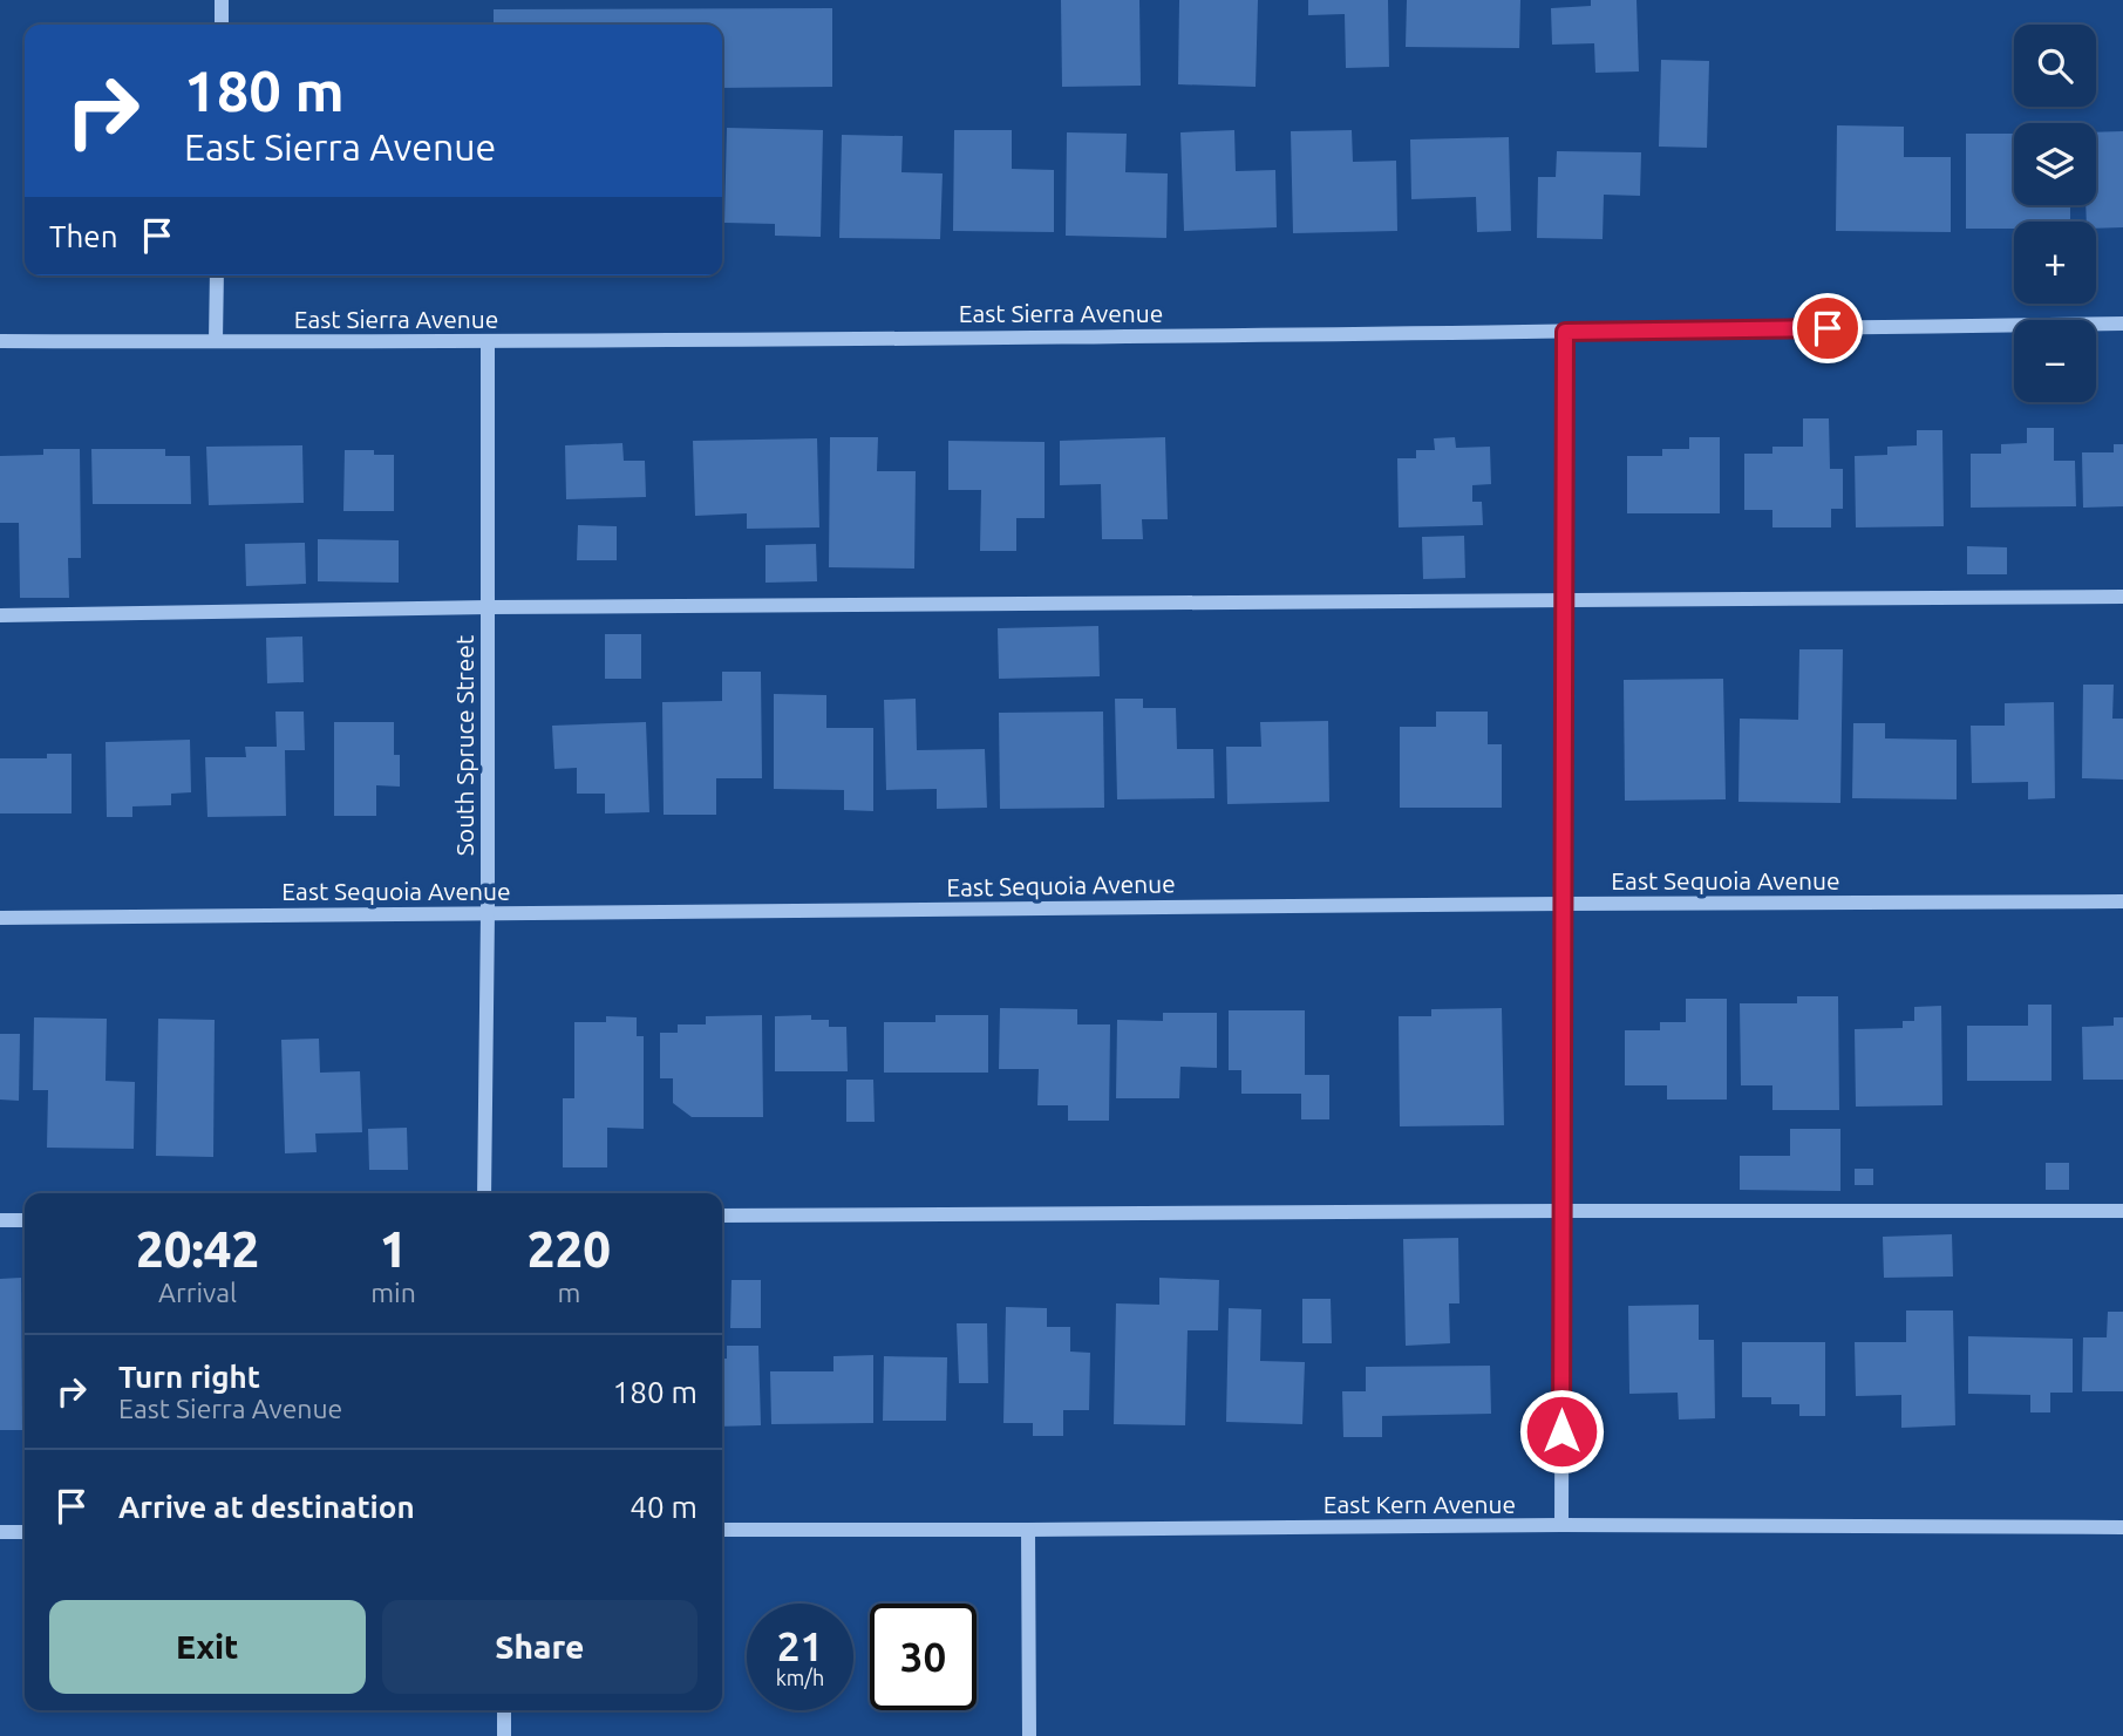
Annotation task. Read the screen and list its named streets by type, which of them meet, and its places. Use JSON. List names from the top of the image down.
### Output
{
  "streets": {
    "street": [
      "East Sierra Avenue",
      "South Spruce Street",
      "East Sequoia Avenue",
      "East Kern Avenue"
    ]
  },
  "crossings": [
    ["East Sierra Avenue", "South Spruce Street"],
    ["South Spruce Street", "East Sequoia Avenue"]
  ],
  "page": {
    "map_buttons": ["+", "−"],
    "turn": ["180 m", "East Sierra Avenue"],
    "then": "Then",
    "eta": [
      "20:42",
      "Arrival",
      "1",
      "min",
      "220",
      "m"
    ],
    "list": [
      {
        "name": "Turn right",
        "note": "East Sierra Avenue",
        "value": "180 m"
      },
      {
        "name": "Arrive at destination",
        "value": "40 m"
      }
    ],
    "buttons": ["Exit", "Share"],
    "speed": "21 km/h",
    "limit": "30"
  }
}
